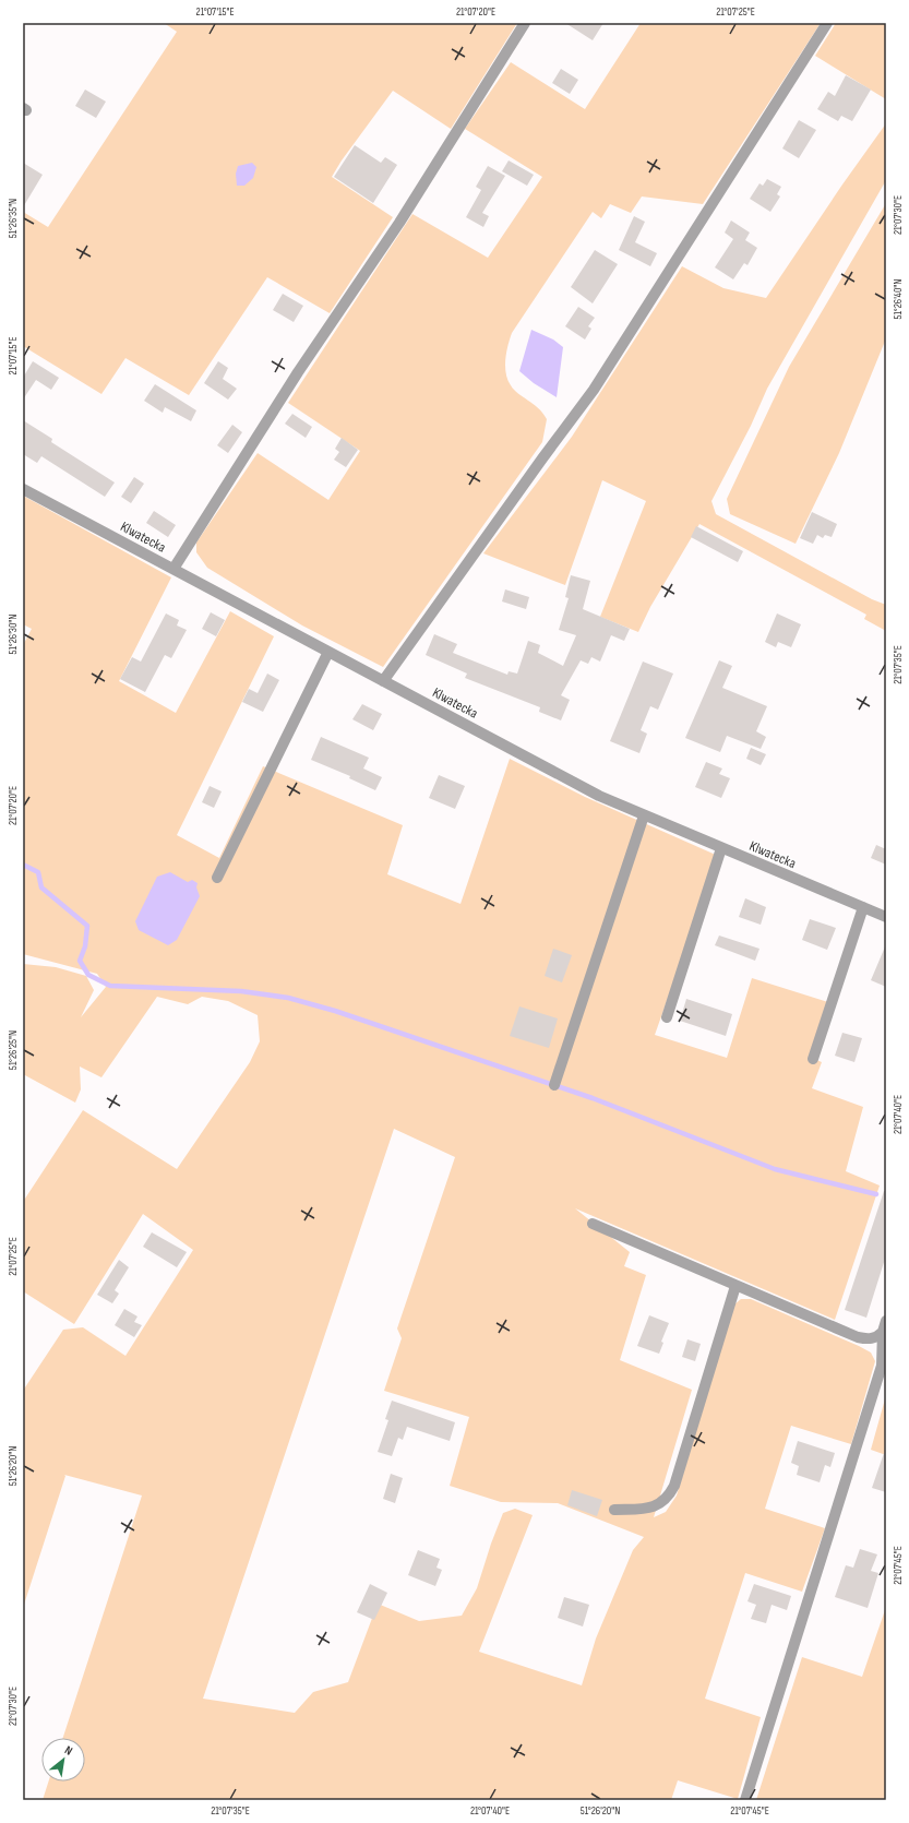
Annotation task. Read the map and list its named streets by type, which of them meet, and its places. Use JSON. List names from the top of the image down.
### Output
{
  "streets": {
    "street": ["Klwatecka"]
  },
  "north": "top right",
  "coordinates": [
    "21°07'15\"E",
    "21°07'20\"E",
    "21°07'25\"E",
    "21°07'30\"E",
    "51°26'35\"N",
    "51°26'40\"N",
    "51°26'30\"N",
    "21°07'35\"E",
    "51°26'25\"N",
    "21°07'40\"E",
    "51°26'20\"N",
    "21°07'45\"E"
  ]
}
